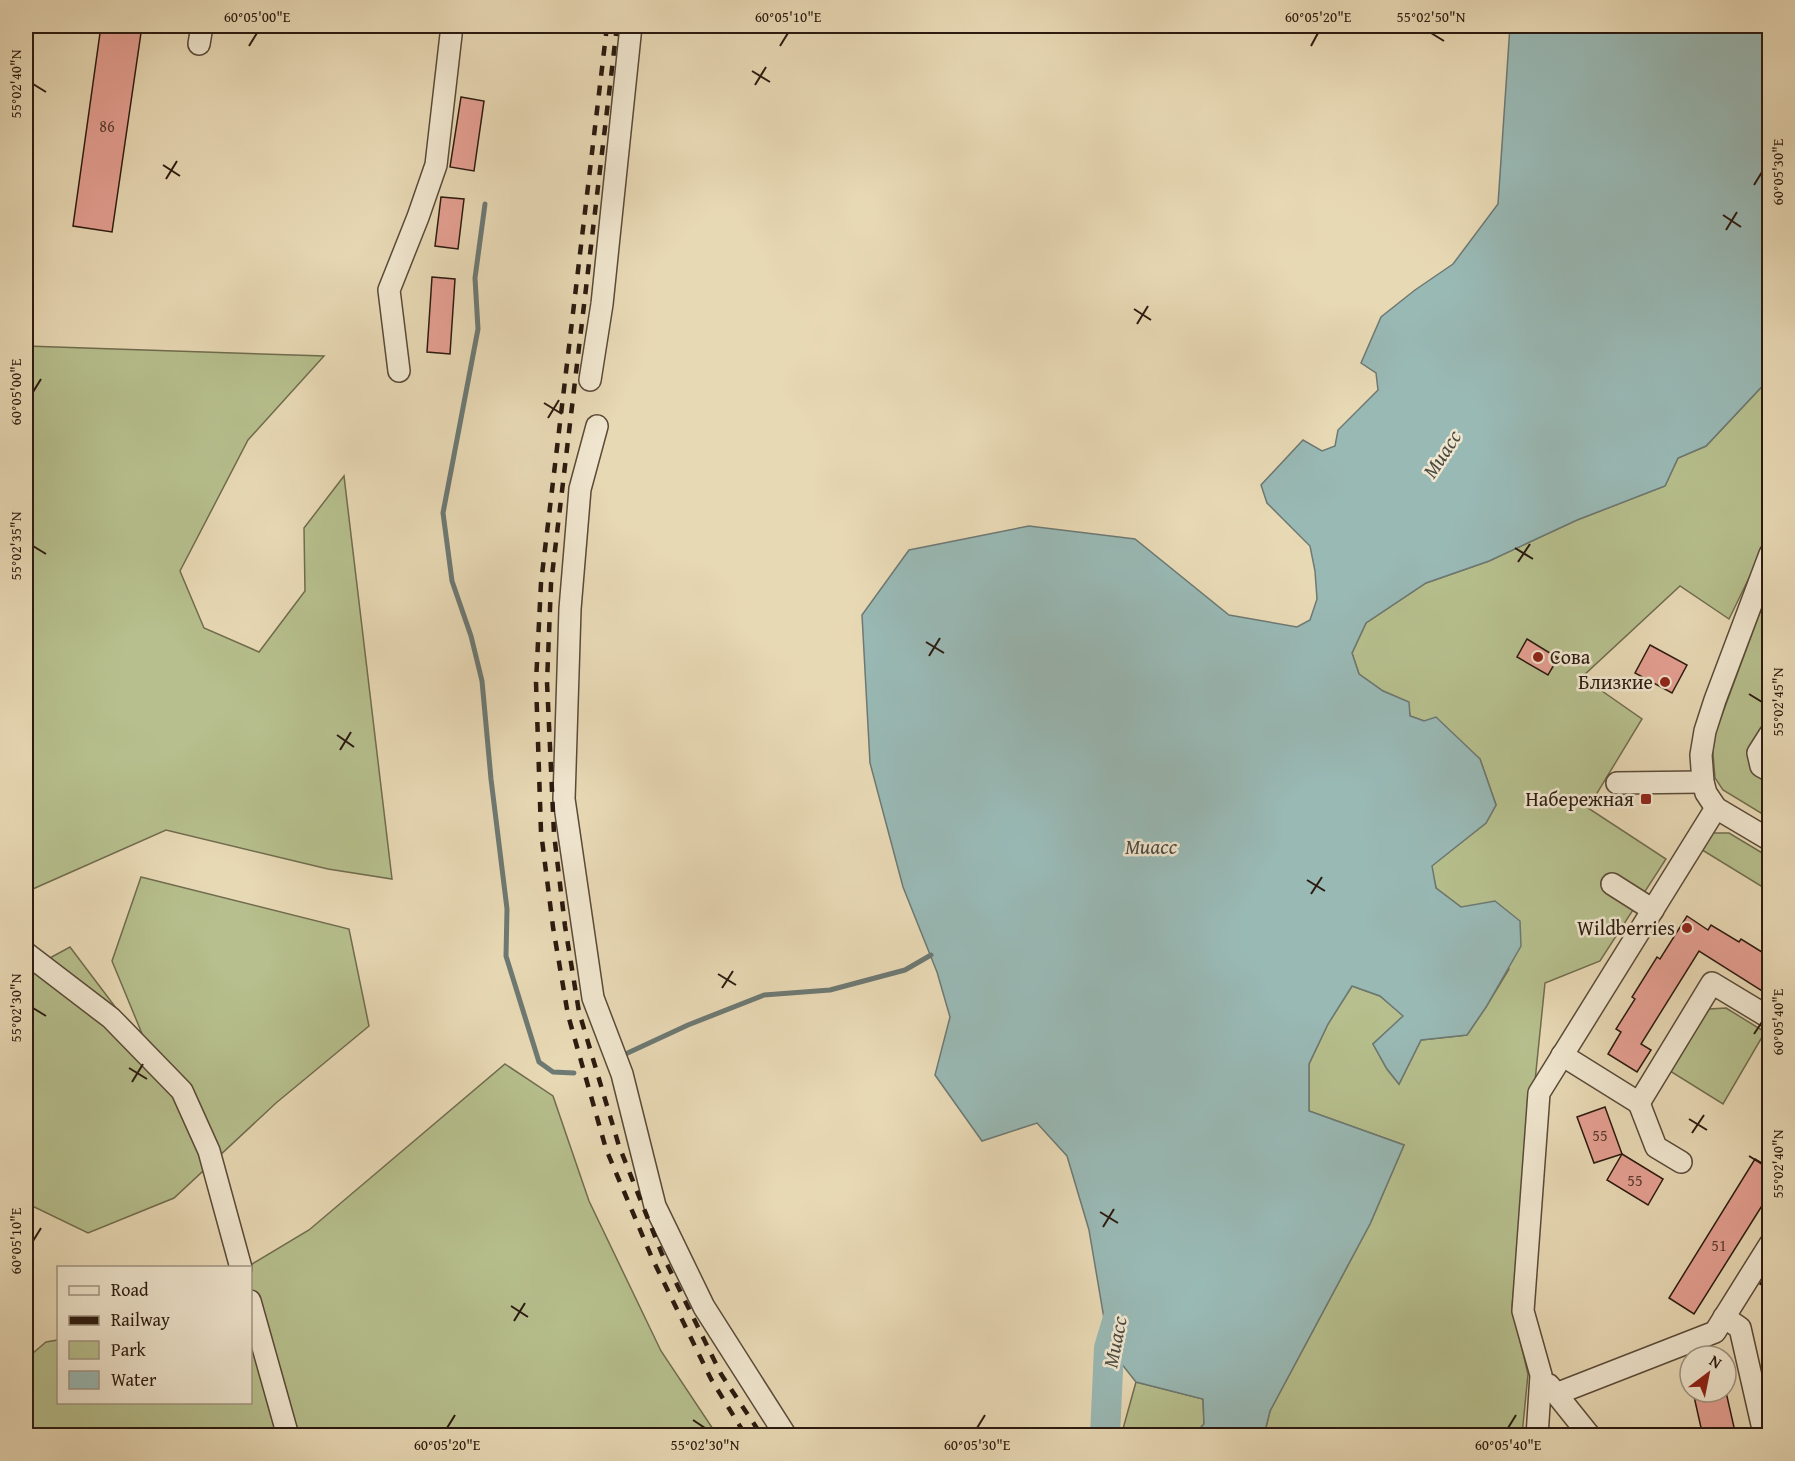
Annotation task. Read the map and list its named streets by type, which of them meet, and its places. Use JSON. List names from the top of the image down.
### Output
{
  "water": ["Миасс"],
  "places": {
    "other": ["Сова", "Близкие", "Wildberries"],
    "transit": ["Набережная"]
  },
  "house_numbers": [
    "86",
    "55",
    "55",
    "51"
  ],
  "legend": [
    "Road",
    "Railway",
    "Park",
    "Water"
  ],
  "north": "top right",
  "coordinates": [
    "60°05'00\"E",
    "60°05'10\"E",
    "60°05'20\"E",
    "55°02'50\"N",
    "55°02'40\"N",
    "60°05'30\"E",
    "55°02'35\"N",
    "55°02'45\"N",
    "55°02'30\"N",
    "60°05'40\"E"
  ]
}
